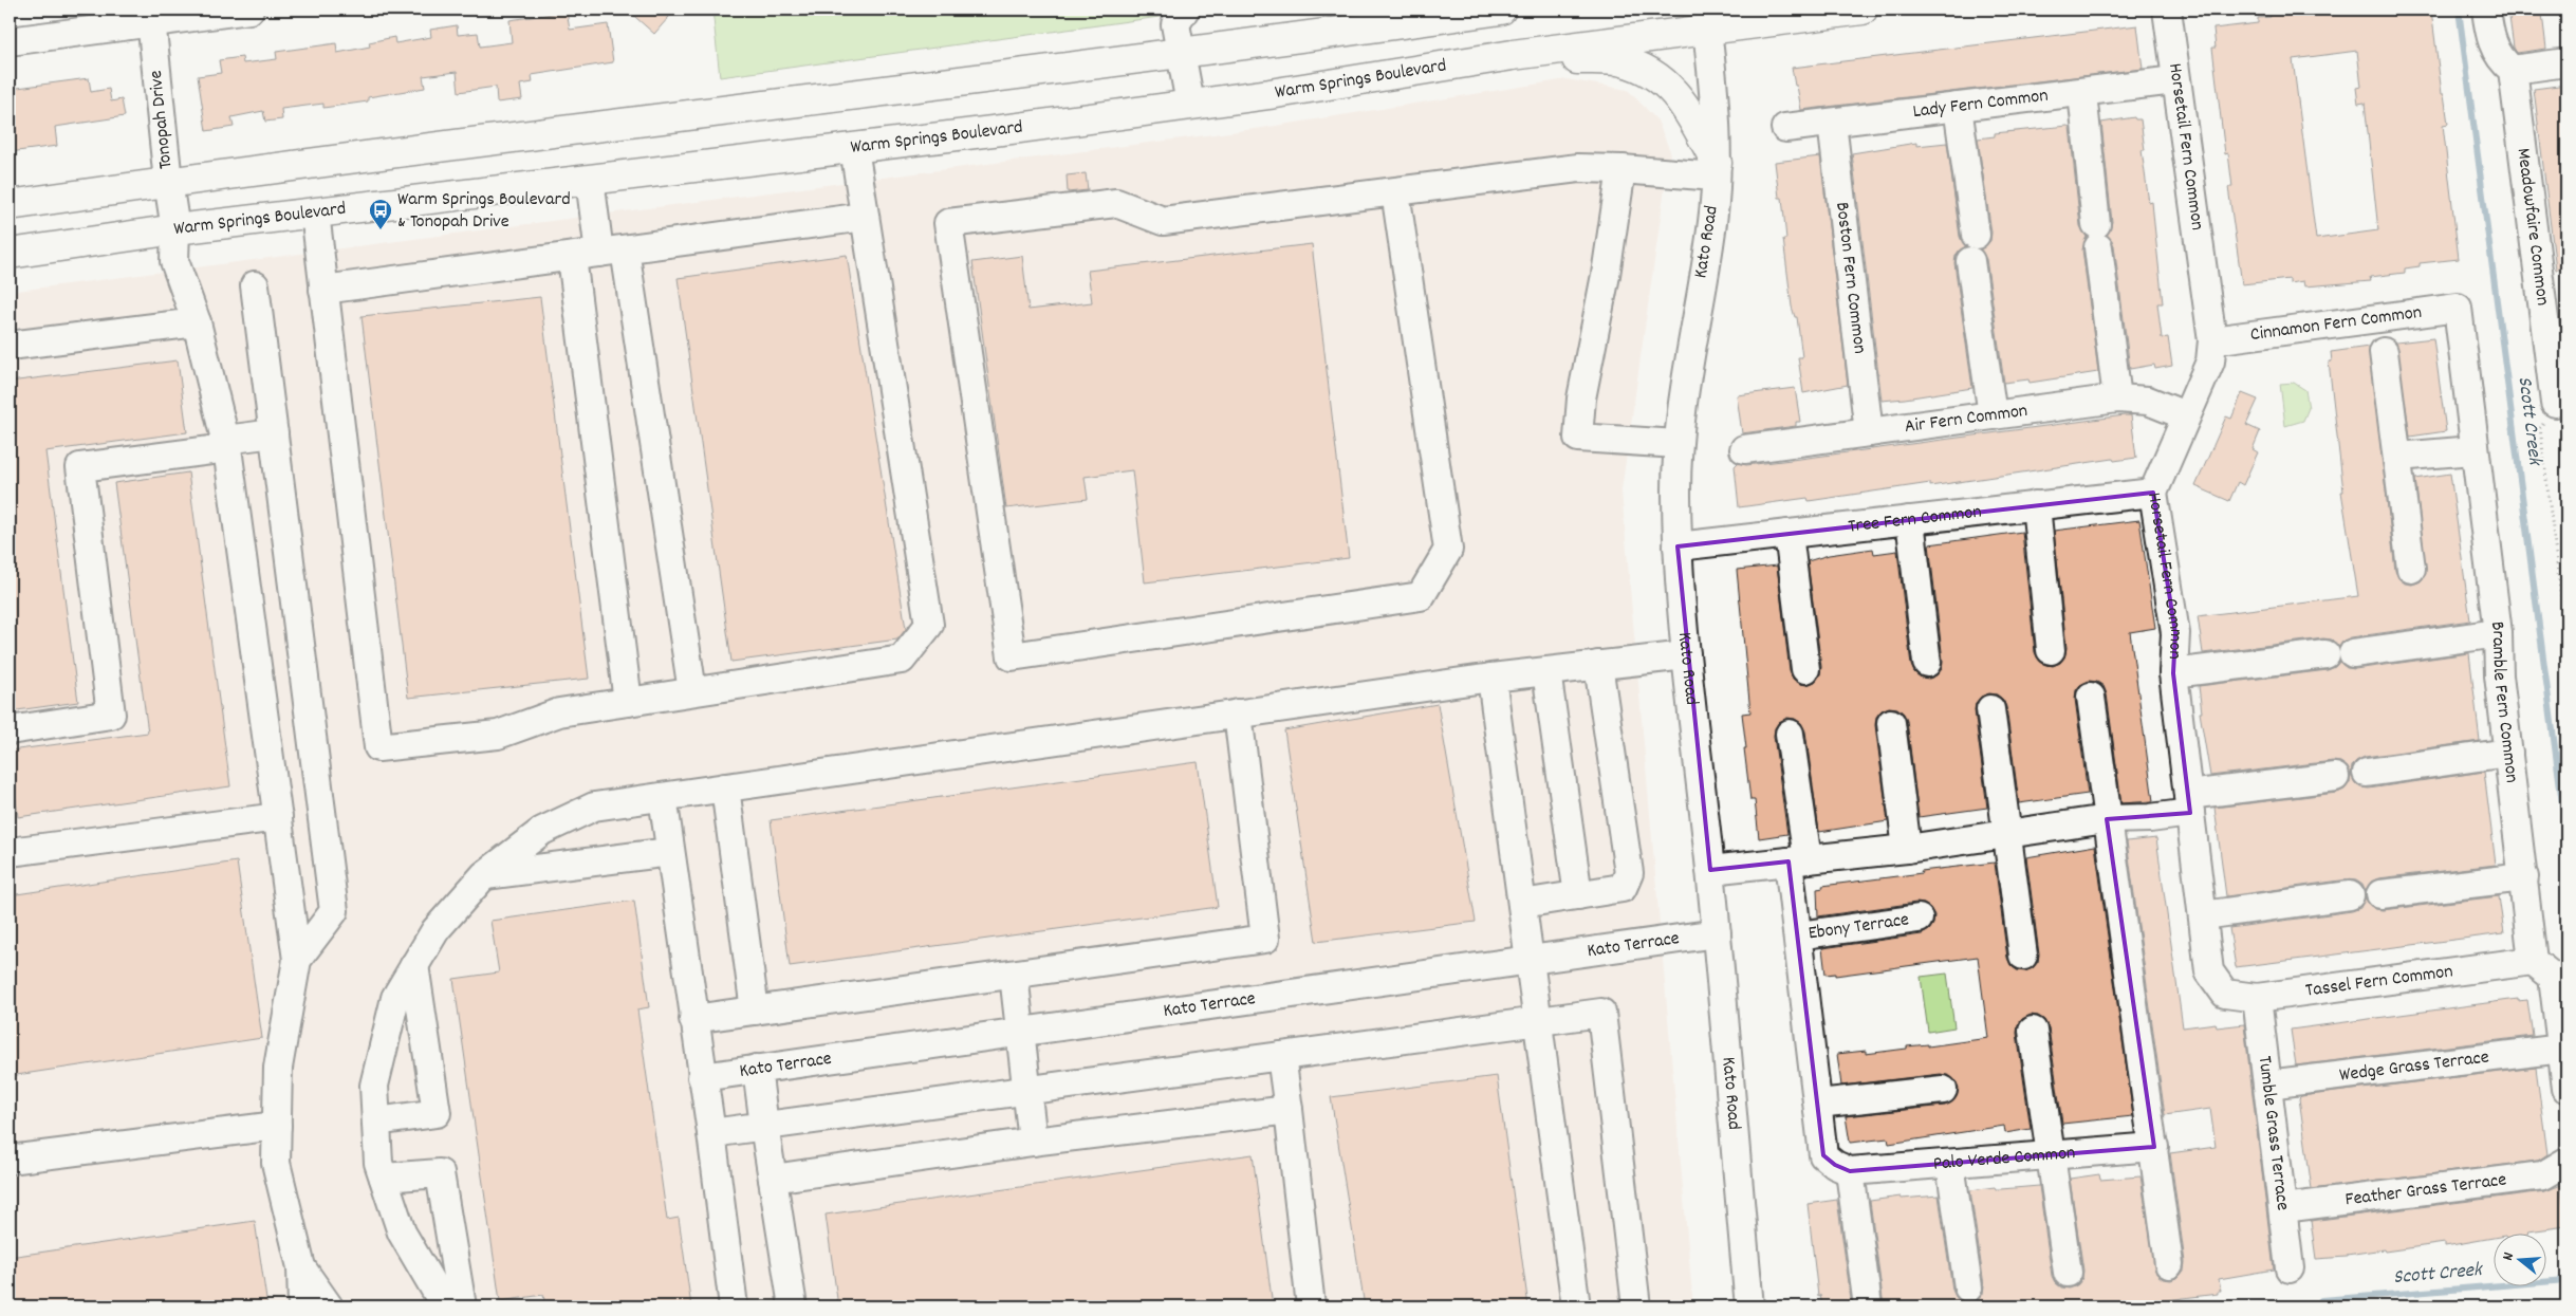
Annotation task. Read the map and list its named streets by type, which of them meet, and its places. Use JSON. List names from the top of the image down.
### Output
{
  "streets": {
    "main road": ["Warm Springs Boulevard"],
    "street": [
      "Lady Fern Common",
      "Tonopah Drive",
      "Horsetail Fern Common",
      "Meadowfaire Common",
      "Kato Road",
      "Boston Fern Common",
      "Cinnamon Fern Common",
      "Air Fern Common",
      "Tree Fern Common",
      "Bramble Fern Common",
      "Ebony Terrace",
      "Kato Terrace",
      "Tassel Fern Common",
      "Wedge Grass Terrace",
      "Tumble Grass Terrace",
      "Palo Verde Common",
      "Feather Grass Terrace"
    ]
  },
  "crossings": [
    ["Warm Springs Boulevard", "Tonopah Drive"],
    ["Warm Springs Boulevard", "Kato Road"],
    ["Lady Fern Common", "Horsetail Fern Common"],
    ["Lady Fern Common", "Boston Fern Common"],
    ["Horsetail Fern Common", "Cinnamon Fern Common"],
    ["Horsetail Fern Common", "Air Fern Common"],
    ["Horsetail Fern Common", "Tree Fern Common"],
    ["Horsetail Fern Common", "Tassel Fern Common"],
    ["Kato Road", "Tree Fern Common"],
    ["Kato Road", "Kato Terrace"],
    ["Boston Fern Common", "Air Fern Common"],
    ["Cinnamon Fern Common", "Bramble Fern Common"],
    ["Bramble Fern Common", "Tassel Fern Common"],
    ["Tassel Fern Common", "Tumble Grass Terrace"],
    ["Wedge Grass Terrace", "Tumble Grass Terrace"],
    ["Tumble Grass Terrace", "Feather Grass Terrace"]
  ],
  "water": ["Scott Creek"],
  "places": {
    "bus stop": ["Warm Springs Boulevard & Tonopah Drive"]
  },
  "north": "left"
}
